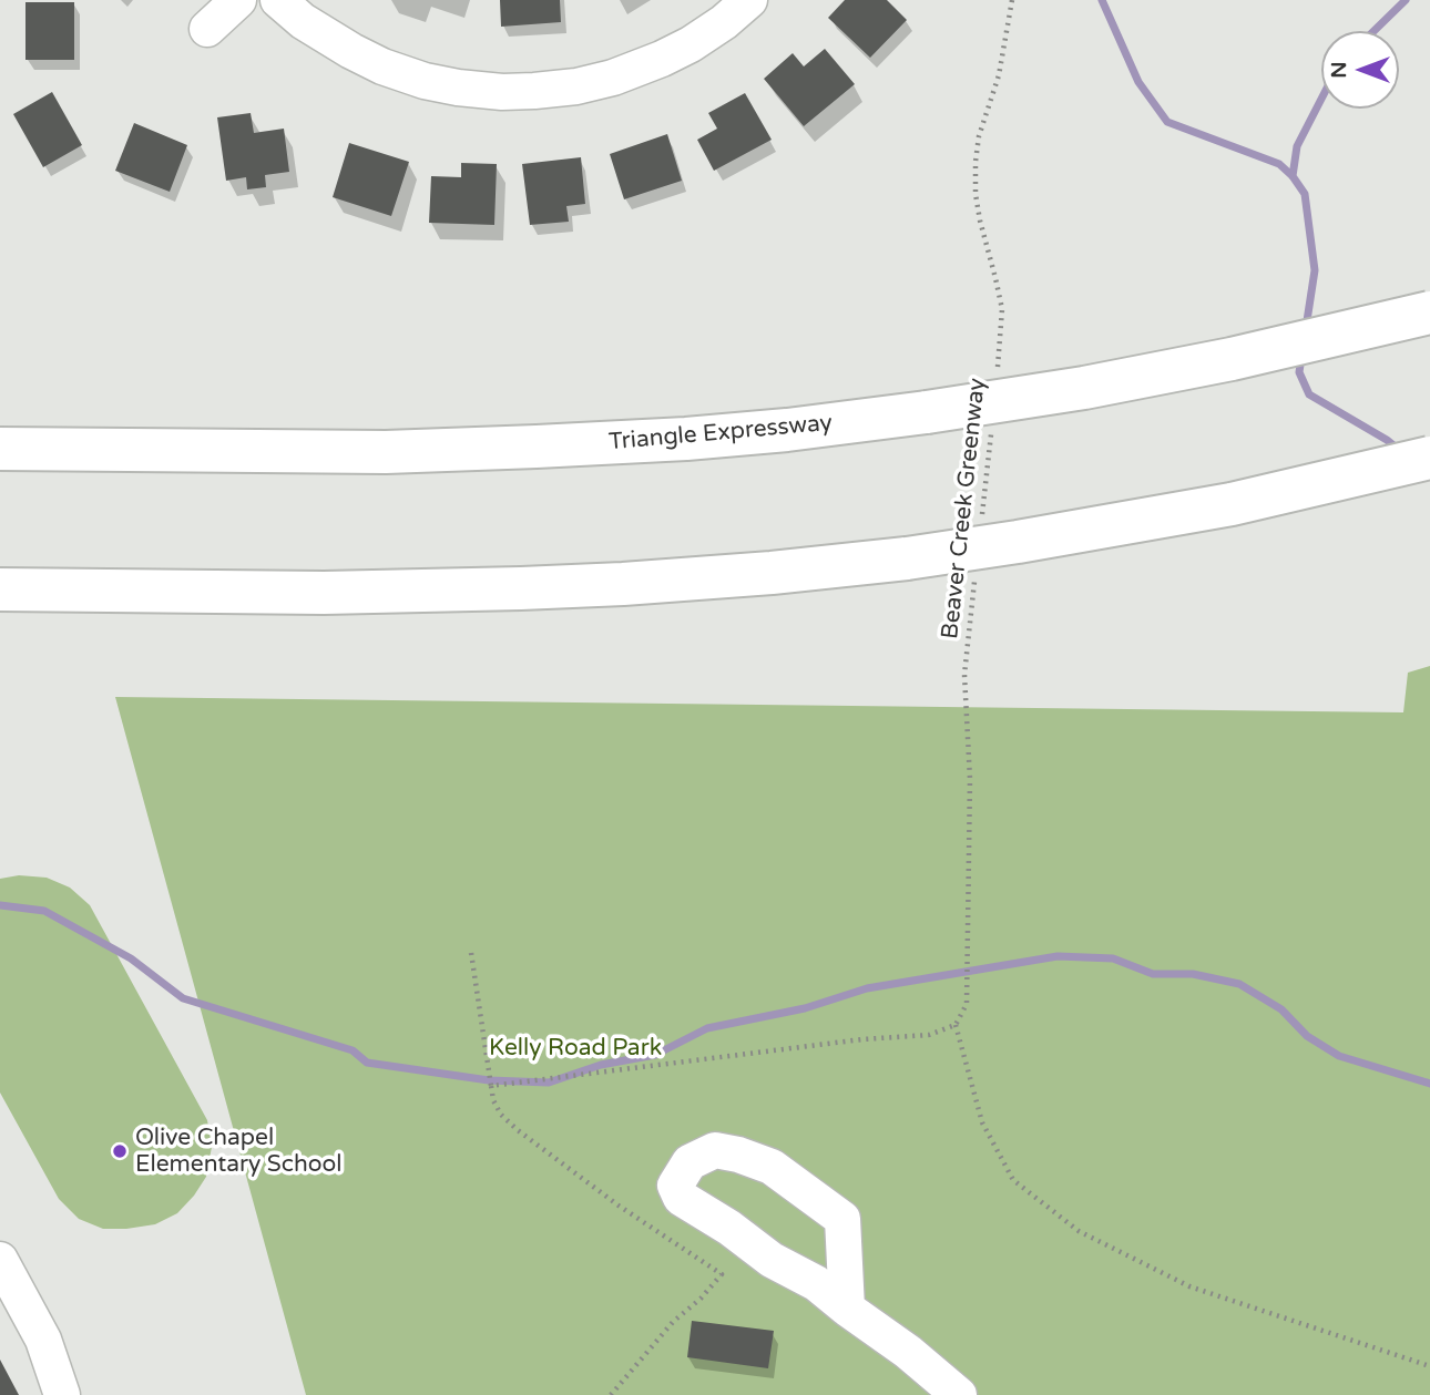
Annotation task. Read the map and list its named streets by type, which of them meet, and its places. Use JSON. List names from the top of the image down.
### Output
{
  "streets": {
    "highway": ["Triangle Expressway"],
    "path": ["Beaver Creek Greenway"]
  },
  "parks": ["Kelly Road Park"],
  "places": ["Olive Chapel Elementary School"],
  "north": "left"
}
